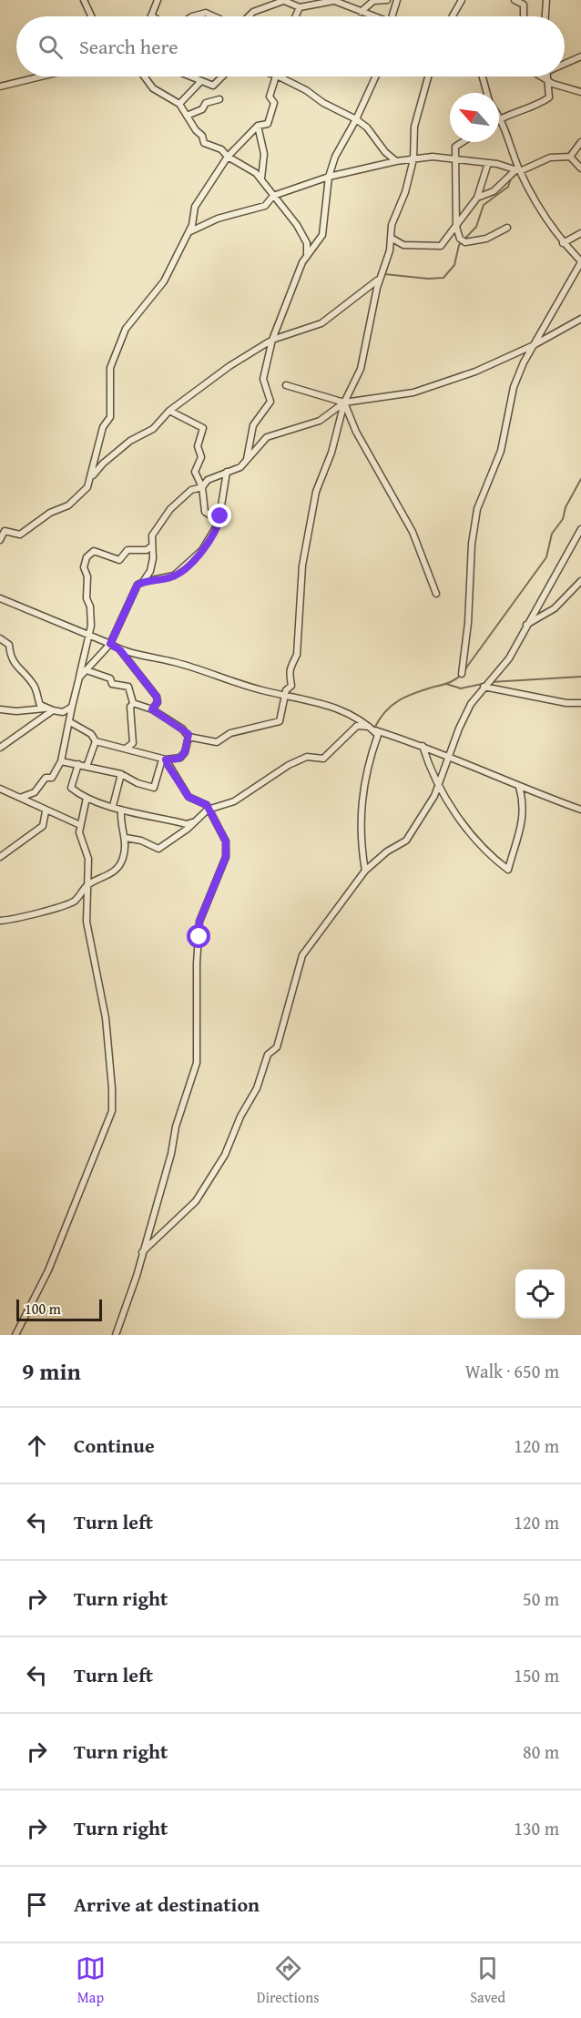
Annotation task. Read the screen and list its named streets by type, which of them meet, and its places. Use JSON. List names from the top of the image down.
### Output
{
  "scale_bar": "100 m",
  "north": "top left",
  "page": {
    "search": "Search here",
    "scale": "100 m",
    "heading": ["9 min", "Walk · 650 m"],
    "list": [
      ["Continue", "120 m"],
      ["Turn left", "120 m"],
      ["Turn right", "50 m"],
      ["Turn left", "150 m"],
      ["Turn right", "80 m"],
      ["Turn right", "130 m"],
      "Arrive at destination"
    ],
    "nav": ["Map", "Directions", "Saved"]
  }
}
